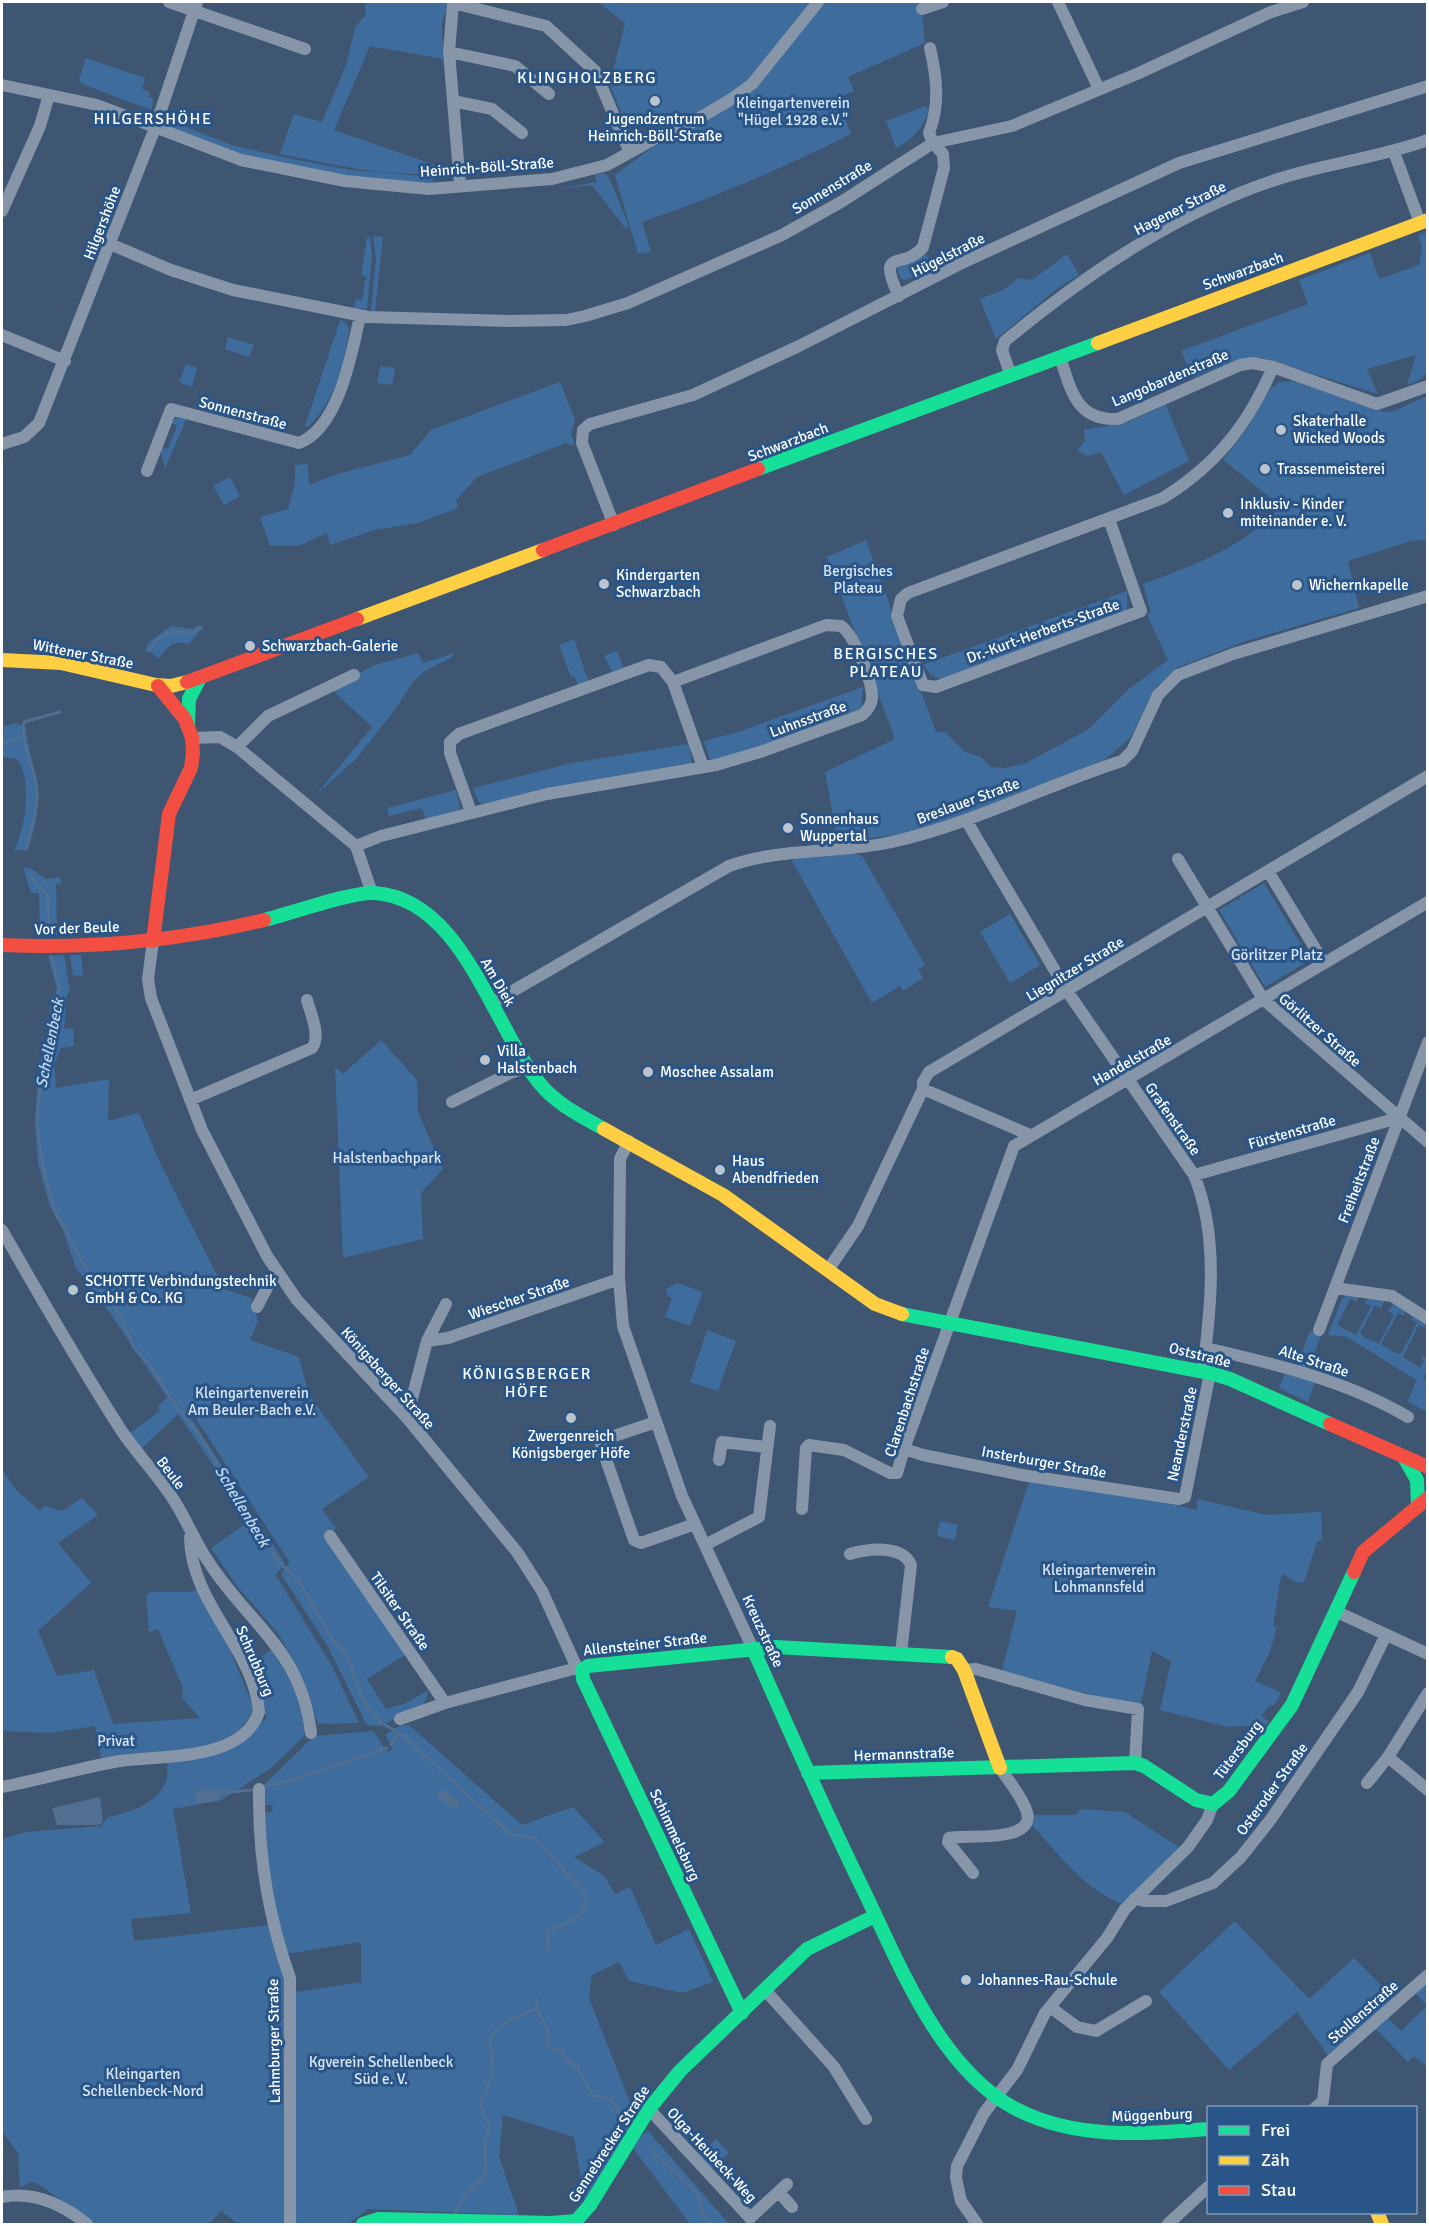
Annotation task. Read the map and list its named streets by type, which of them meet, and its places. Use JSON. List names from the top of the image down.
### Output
{
  "streets": {
    "street": [
      "Heinrich-Böll-Straße",
      "Sonnenstraße",
      "Hagener Straße",
      "Hilgershöhe",
      "Hügelstraße",
      "Schwarzbach",
      "Langobardenstraße",
      "Dr.-Kurt-Herberts-Straße",
      "Wittener Straße",
      "Luhnsstraße",
      "Breslauer Straße",
      "Vor der Beule",
      "Liegnitzer Straße",
      "Am Diek",
      "Görlitzer Straße",
      "Handelstraße",
      "Grafenstraße",
      "Fürstenstraße",
      "Freiheitstraße",
      "Wiescher Straße",
      "Oststraße",
      "Alte Straße",
      "Königsberger Straße",
      "Clarenbachstraße",
      "Neanderstraße",
      "Insterburger Straße",
      "Beule",
      "Tilsiter Straße",
      "Kreuzstraße",
      "Allensteiner Straße",
      "Schrubburg",
      "Tütersburg",
      "Hermannstraße",
      "Osteroder Straße",
      "Schimmelsburg",
      "Stollenstraße",
      "Lahmburger Straße",
      "Müggenburg",
      "Gennebrecker Straße",
      "Olga-Heubeck-Weg"
    ]
  },
  "crossings": [
    ["Heinrich-Böll-Straße", "Hilgershöhe"],
    ["Sonnenstraße", "Hilgershöhe"],
    ["Hagener Straße", "Schwarzbach"],
    ["Hügelstraße", "Schwarzbach"],
    ["Schwarzbach", "Langobardenstraße"],
    ["Schwarzbach", "Wittener Straße"],
    ["Langobardenstraße", "Dr.-Kurt-Herberts-Straße"],
    ["Breslauer Straße", "Am Diek"],
    ["Breslauer Straße", "Grafenstraße"],
    ["Vor der Beule", "Am Diek"],
    ["Vor der Beule", "Königsberger Straße"],
    ["Liegnitzer Straße", "Am Diek"],
    ["Liegnitzer Straße", "Görlitzer Straße"],
    ["Liegnitzer Straße", "Grafenstraße"],
    ["Am Diek", "Handelstraße"],
    ["Am Diek", "Oststraße"],
    ["Am Diek", "Königsberger Straße"],
    ["Am Diek", "Clarenbachstraße"],
    ["Am Diek", "Kreuzstraße"],
    ["Görlitzer Straße", "Handelstraße"],
    ["Görlitzer Straße", "Fürstenstraße"],
    ["Görlitzer Straße", "Freiheitstraße"],
    ["Handelstraße", "Grafenstraße"],
    ["Handelstraße", "Oststraße"],
    ["Handelstraße", "Clarenbachstraße"],
    ["Grafenstraße", "Fürstenstraße"],
    ["Grafenstraße", "Oststraße"],
    ["Grafenstraße", "Alte Straße"],
    ["Grafenstraße", "Neanderstraße"],
    ["Fürstenstraße", "Freiheitstraße"],
    ["Wiescher Straße", "Kreuzstraße"],
    ["Oststraße", "Clarenbachstraße"],
    ["Oststraße", "Neanderstraße"],
    ["Königsberger Straße", "Allensteiner Straße"],
    ["Königsberger Straße", "Schimmelsburg"],
    ["Clarenbachstraße", "Insterburger Straße"],
    ["Neanderstraße", "Insterburger Straße"],
    ["Beule", "Schrubburg"],
    ["Tilsiter Straße", "Allensteiner Straße"],
    ["Kreuzstraße", "Allensteiner Straße"],
    ["Kreuzstraße", "Tütersburg"],
    ["Kreuzstraße", "Hermannstraße"],
    ["Kreuzstraße", "Müggenburg"],
    ["Kreuzstraße", "Gennebrecker Straße"],
    ["Allensteiner Straße", "Hermannstraße"],
    ["Allensteiner Straße", "Schimmelsburg"],
    ["Tütersburg", "Osteroder Straße"],
    ["Tütersburg", "Müggenburg"],
    ["Schimmelsburg", "Gennebrecker Straße"],
    ["Gennebrecker Straße", "Olga-Heubeck-Weg"]
  ],
  "districts": [
    "KLINGHOLZBERG",
    "HILGERSHÖHE",
    "BERGISCHES PLATEAU",
    "KÖNIGSBERGER HÖFE"
  ],
  "water": ["Schellenbeck"],
  "parks": [
    "Kleingartenverein \"Hügel 1928 e.V.\"",
    "Bergisches Plateau",
    "Görlitzer Platz",
    "Halstenbachpark",
    "Kleingartenverein Am Beuler-Bach e.V.",
    "Kleingartenverein Lohmannsfeld",
    "Privat",
    "Kgverein Schellenbeck Süd e. V.",
    "Kleingarten Schellenbeck-Nord"
  ],
  "places": [
    "Jugendzentrum Heinrich-Böll-Straße",
    "Skaterhalle Wicked Woods",
    "Trassenmeisterei",
    "Inklusiv - Kinder miteinander e. V.",
    "Kindergarten Schwarzbach",
    "Wichernkapelle",
    "Schwarzbach-Galerie",
    "Sonnenhaus Wuppertal",
    "Villa Halstenbach",
    "Moschee Assalam",
    "Haus Abendfrieden",
    "SCHOTTE Verbindungstechnik GmbH & Co. KG",
    "Zwergenreich Königsberger Höfe",
    "Johannes-Rau-Schule"
  ],
  "legend": ["Frei", "Zäh", "Stau"]
}
